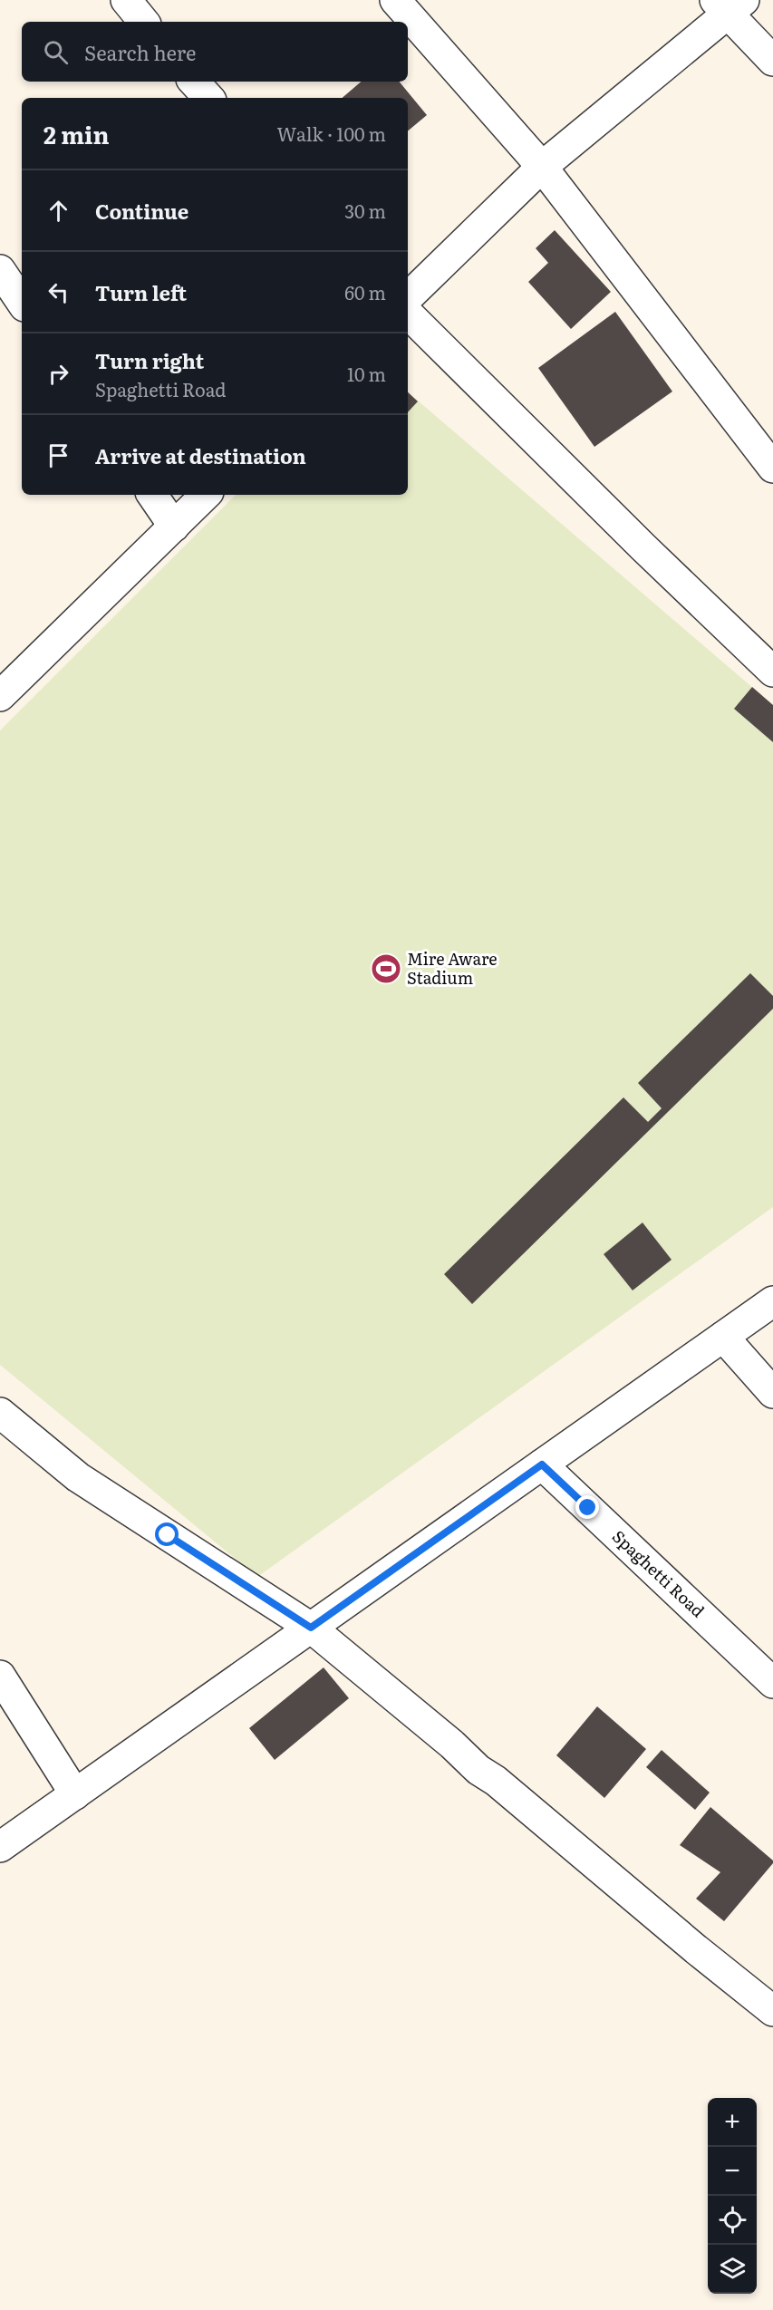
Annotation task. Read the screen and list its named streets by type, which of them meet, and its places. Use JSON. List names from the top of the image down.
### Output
{
  "streets": {
    "street": ["Spaghetti Road"]
  },
  "places": {
    "sports": ["Mire Aware Stadium"]
  },
  "page": {
    "search": "Search here",
    "heading": ["2 min", "Walk · 100 m"],
    "list": [
      ["Continue", "30 m"],
      ["Turn left", "60 m"],
      ["Turn right", "Spaghetti Road", "10 m"],
      "Arrive at destination"
    ],
    "map_buttons": ["+", "−"]
  }
}
